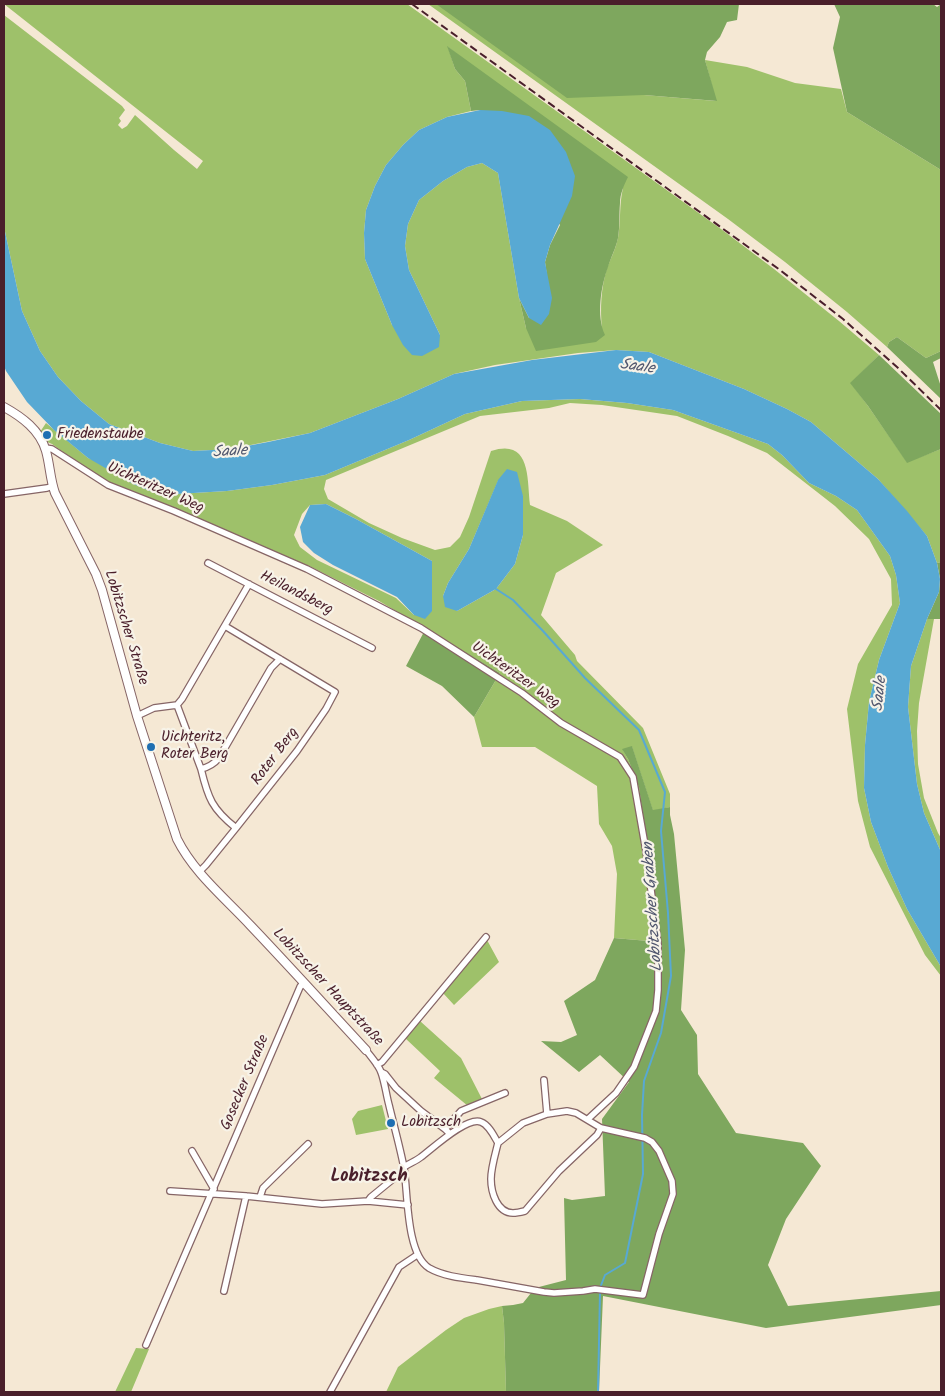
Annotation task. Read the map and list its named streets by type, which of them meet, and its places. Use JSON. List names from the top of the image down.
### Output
{
  "streets": {
    "street": [
      "Uichteritzer Weg",
      "Heilandsberg",
      "Lobitzscher Straße",
      "Roter Berg",
      "Lobitzscher Hauptstraße",
      "Gosecker Straße"
    ]
  },
  "crossings": [
    ["Uichteritzer Weg", "Lobitzscher Straße"],
    ["Lobitzscher Straße", "Lobitzscher Hauptstraße"],
    ["Lobitzscher Hauptstraße", "Gosecker Straße"]
  ],
  "districts": ["Lobitzsch"],
  "water": ["Saale", "Lobitzscher Graben"],
  "places": ["Friedenstaube", "Uichteritz, Roter Berg", "Lobitzsch"]
}
